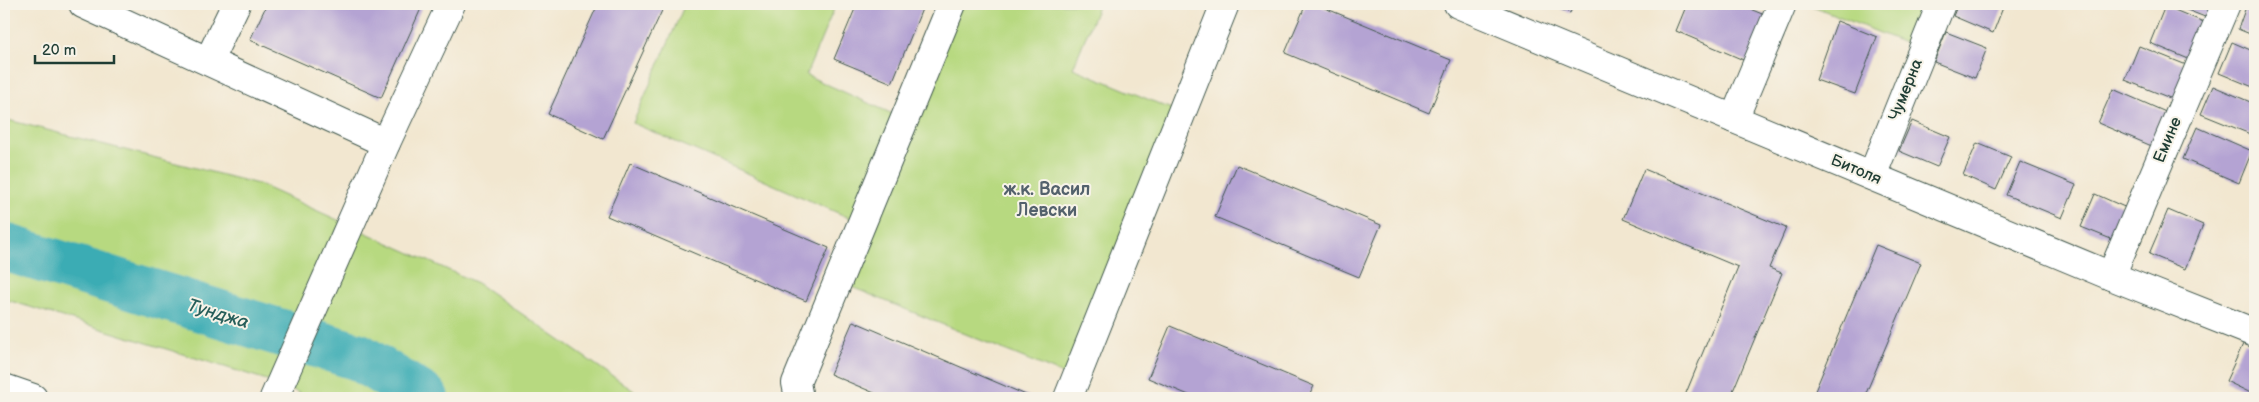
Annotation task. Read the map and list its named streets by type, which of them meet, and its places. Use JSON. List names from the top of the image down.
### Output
{
  "streets": {
    "street": ["Чумерна", "Емине", "Битоля"]
  },
  "crossings": [
    ["Чумерна", "Битоля"],
    ["Емине", "Битоля"]
  ],
  "districts": ["ж.к. Васил Левски"],
  "water": ["Тунджа"],
  "scale_bar": "20 m"
}
